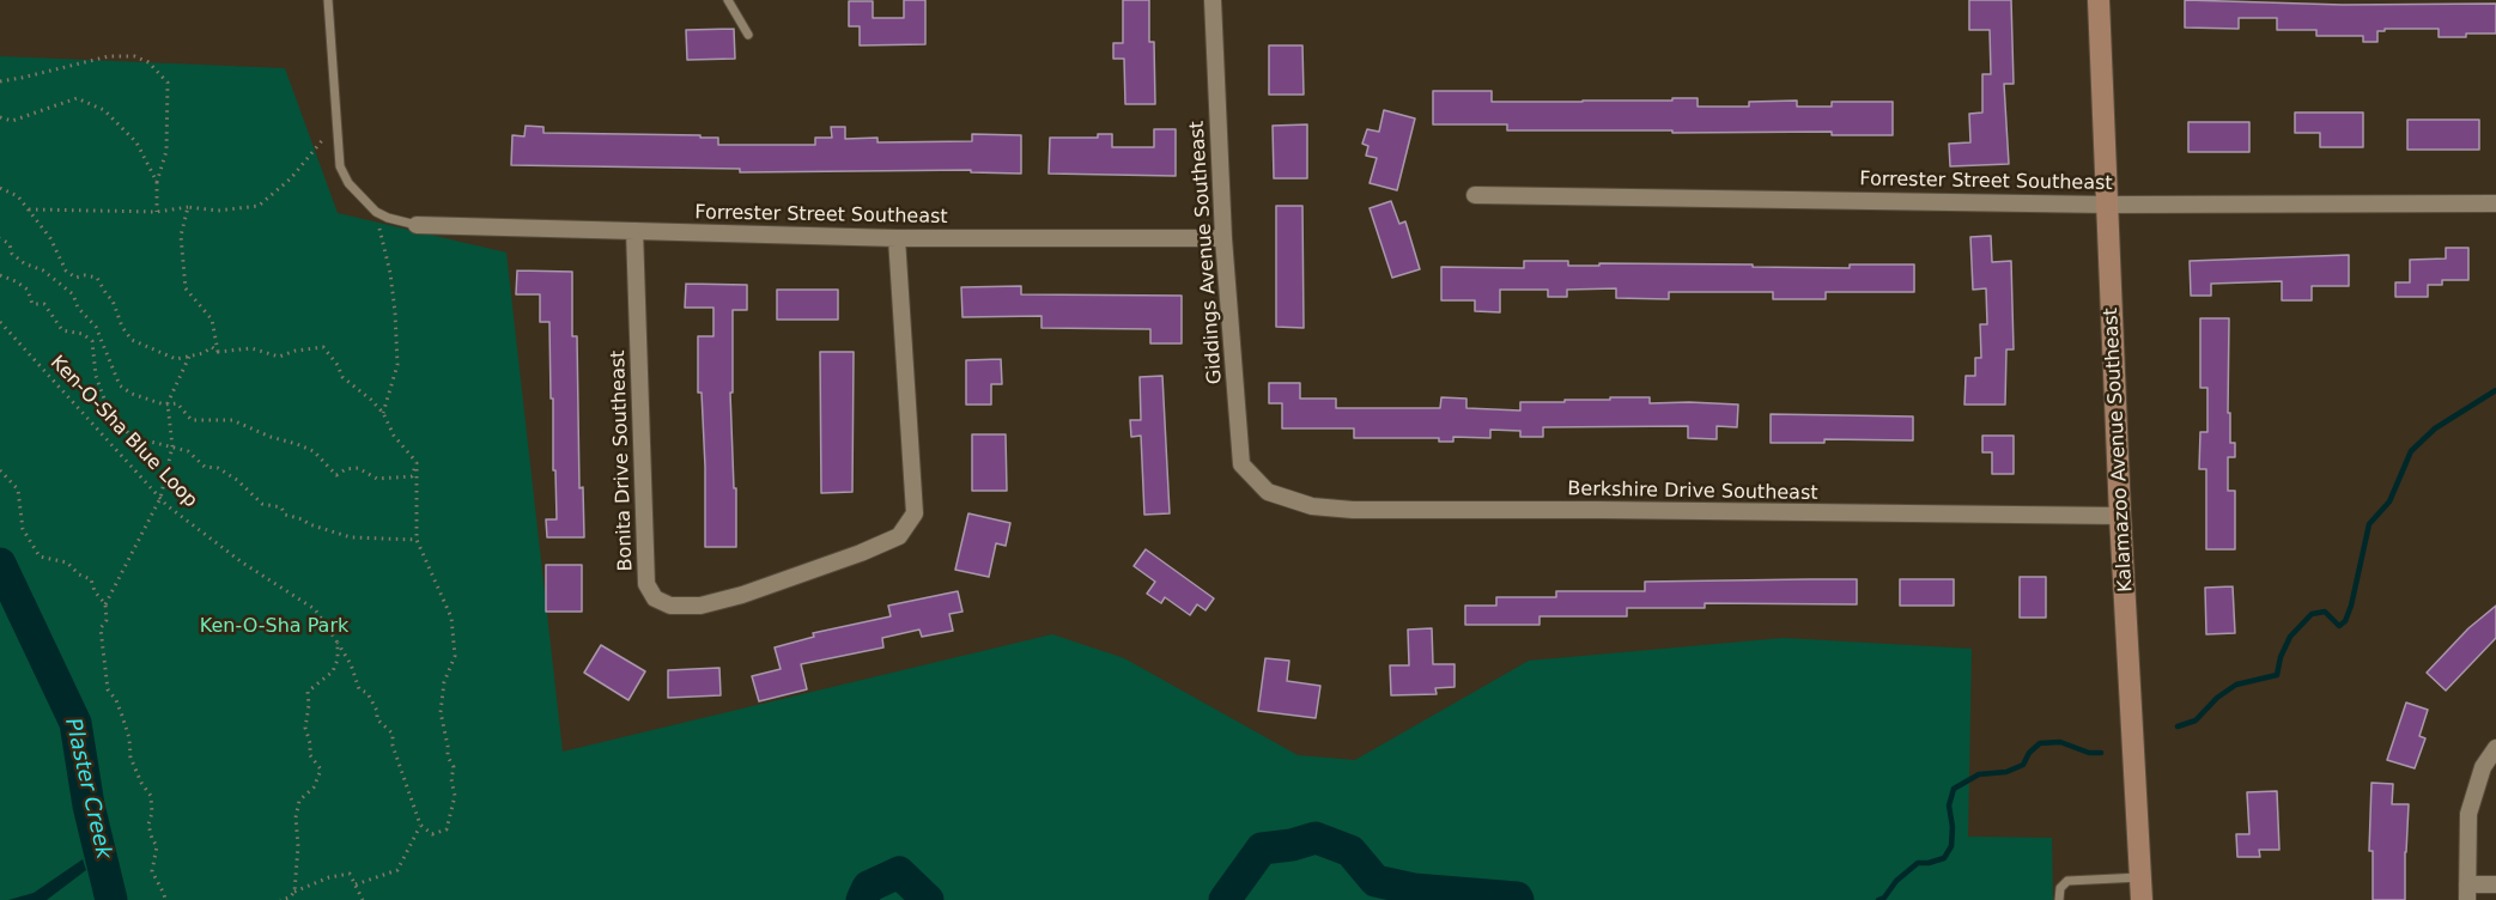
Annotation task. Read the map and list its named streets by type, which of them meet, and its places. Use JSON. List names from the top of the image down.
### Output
{
  "streets": {
    "main road": ["Kalamazoo Avenue Southeast"],
    "street": [
      "Forrester Street Southeast",
      "Giddings Avenue Southeast",
      "Bonita Drive Southeast",
      "Berkshire Drive Southeast"
    ],
    "path": ["Ken-O-Sha Blue Loop"]
  },
  "crossings": [
    ["Forrester Street Southeast", "Giddings Avenue Southeast"],
    ["Forrester Street Southeast", "Kalamazoo Avenue Southeast"],
    ["Forrester Street Southeast", "Bonita Drive Southeast"],
    ["Giddings Avenue Southeast", "Berkshire Drive Southeast"],
    ["Kalamazoo Avenue Southeast", "Berkshire Drive Southeast"]
  ],
  "water": ["Plaster Creek"],
  "parks": ["Ken-O-Sha Park"]
}
